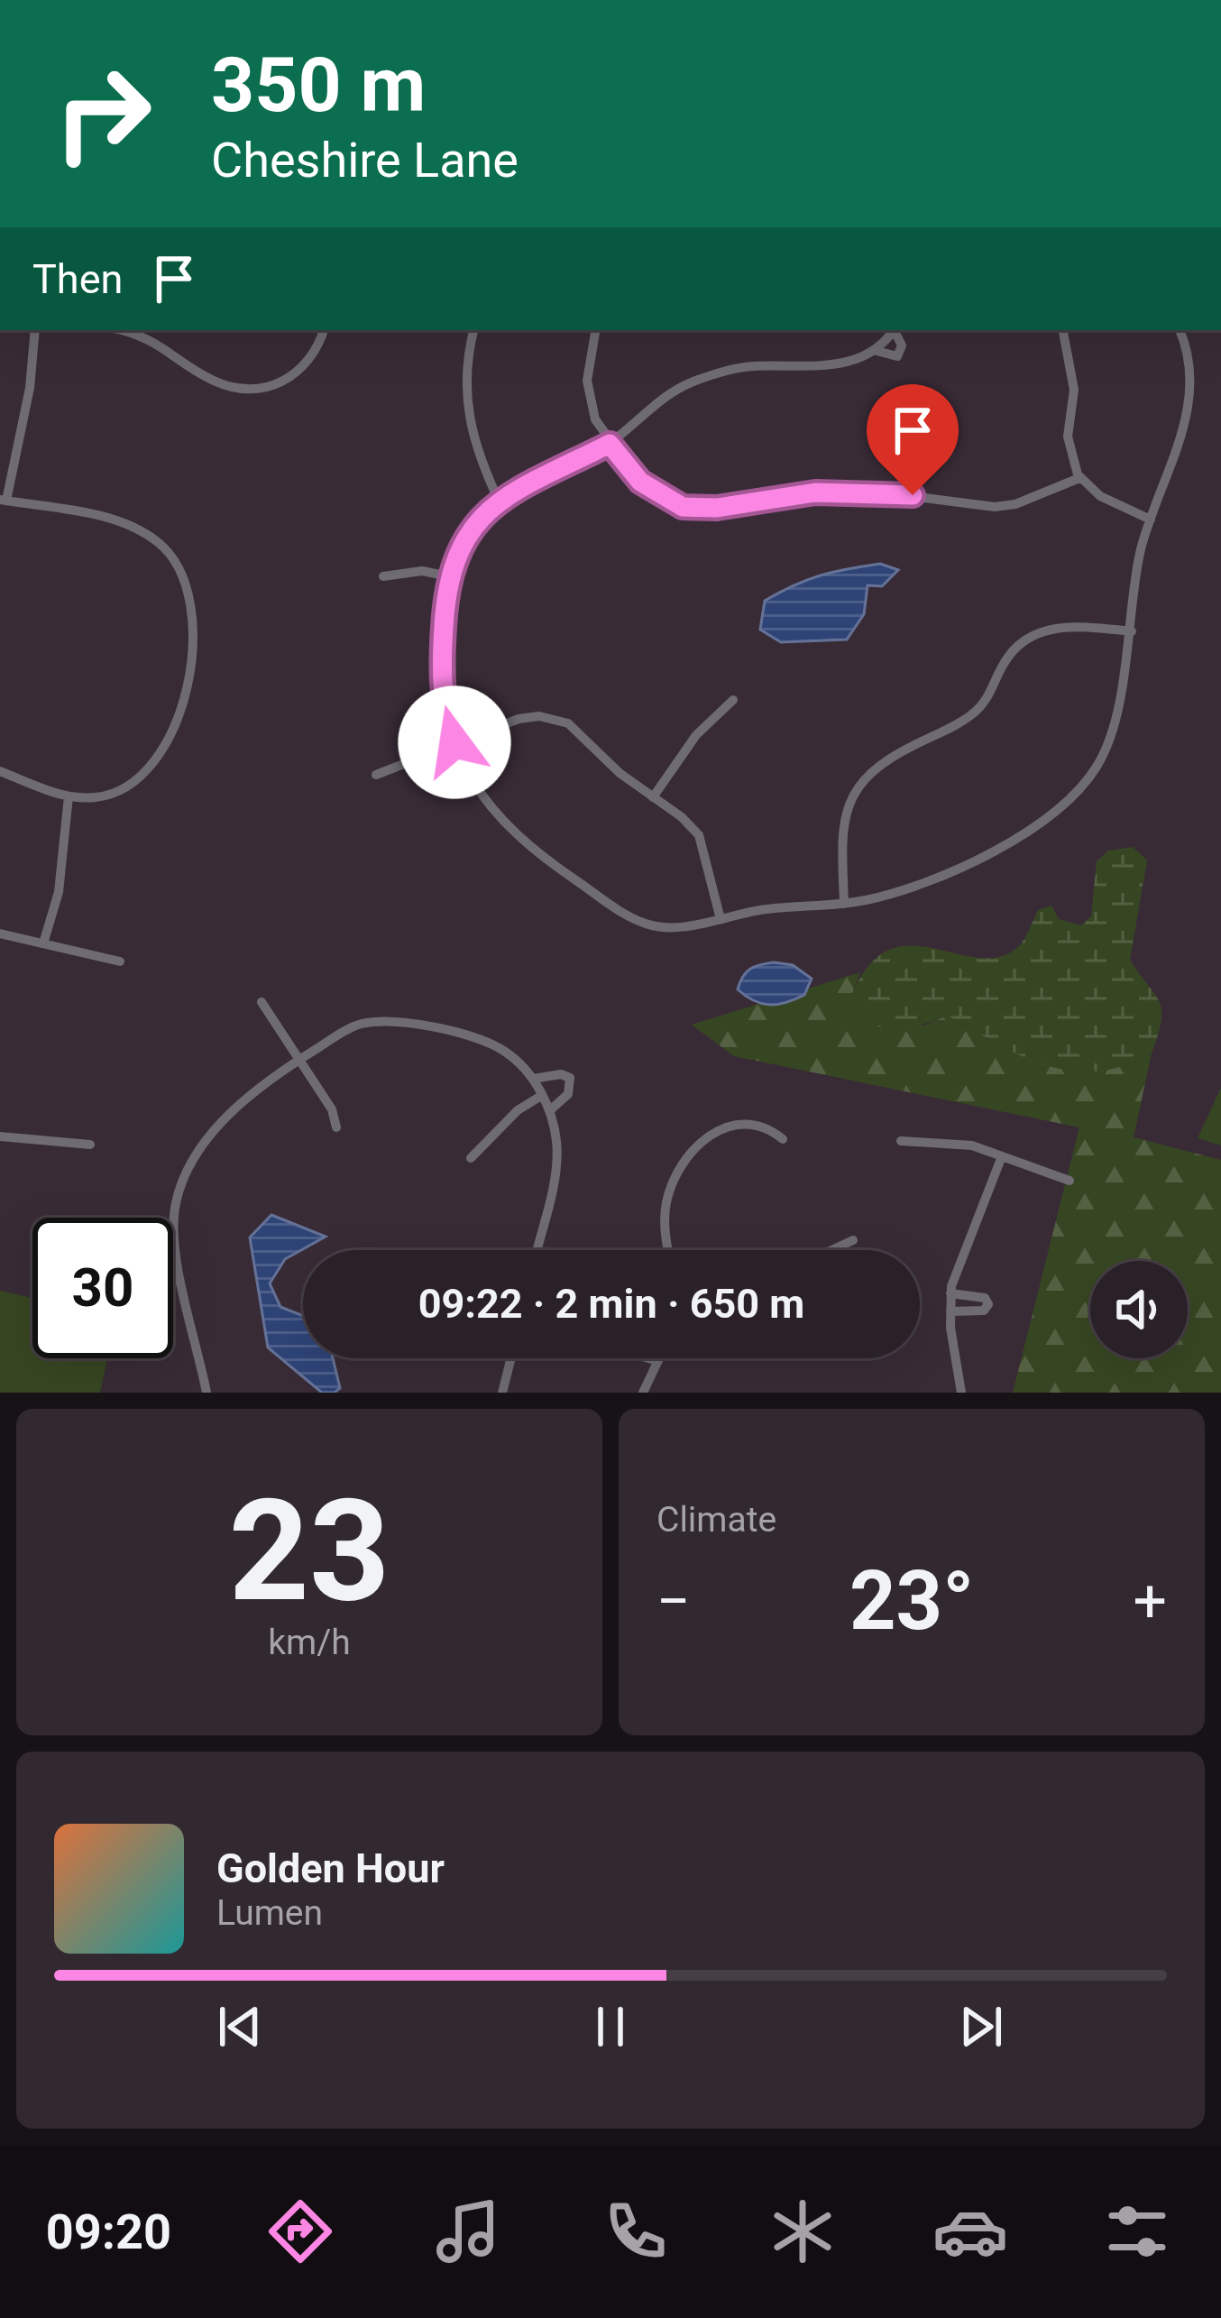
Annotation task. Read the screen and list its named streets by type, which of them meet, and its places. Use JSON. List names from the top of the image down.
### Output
{
  "page": {
    "turn": ["350 m", "Cheshire Lane"],
    "then": "Then",
    "limit": "30",
    "trip": "09:22 · 2 min · 650 m",
    "tile": [
      ["23", "km/h"],
      "Climate"
    ],
    "heat": ["−", "23°", "+"],
    "song": ["Golden Hour", "Lumen"],
    "tabs": "09:20"
  }
}
